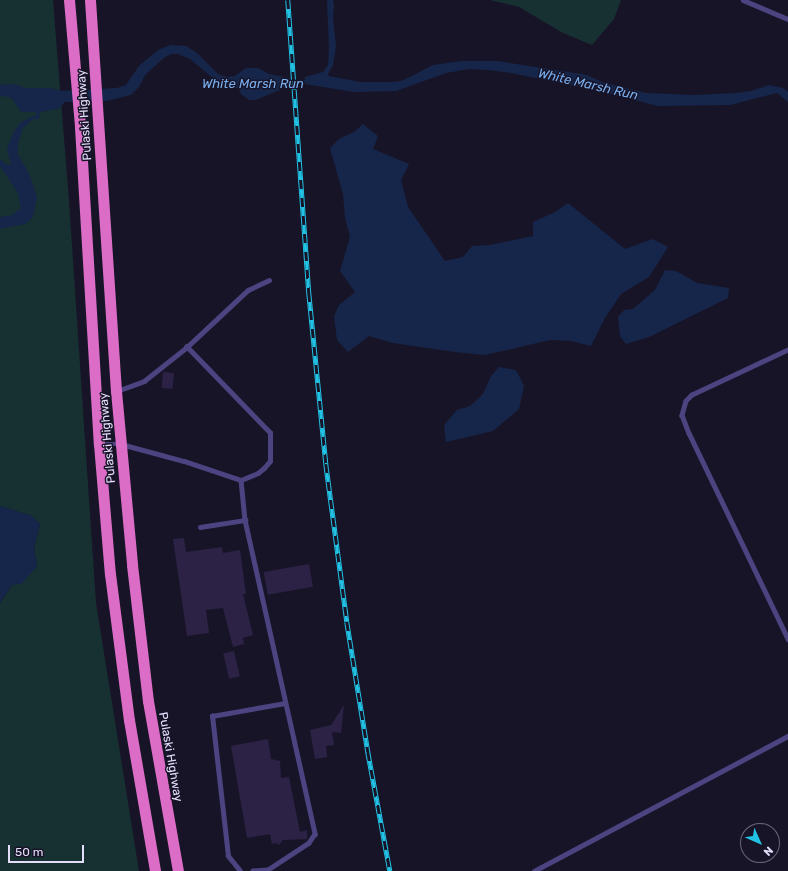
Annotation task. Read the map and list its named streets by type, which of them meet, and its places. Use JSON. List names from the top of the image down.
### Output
{
  "streets": {
    "highway": ["Pulaski Highway"]
  },
  "water": ["White Marsh Run"],
  "scale_bar": "50 m",
  "north": "bottom right"
}
